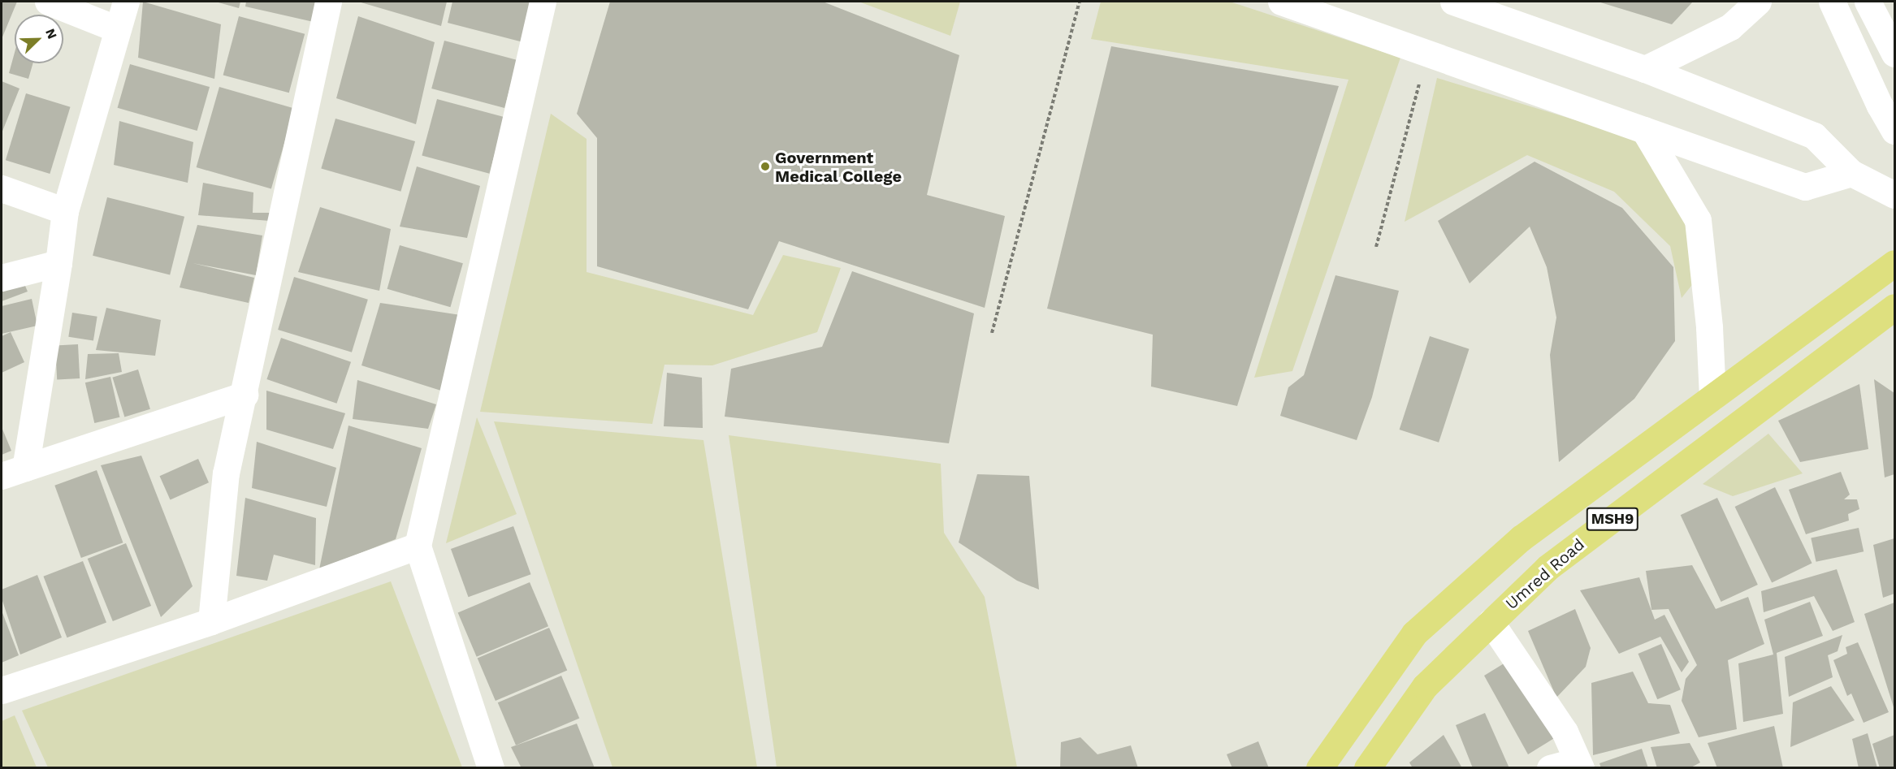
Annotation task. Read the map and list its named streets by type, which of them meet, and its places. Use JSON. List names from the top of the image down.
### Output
{
  "streets": {
    "main road": ["MSH9", "Umred Road"]
  },
  "places": ["Government Medical College"],
  "north": "top right"
}
